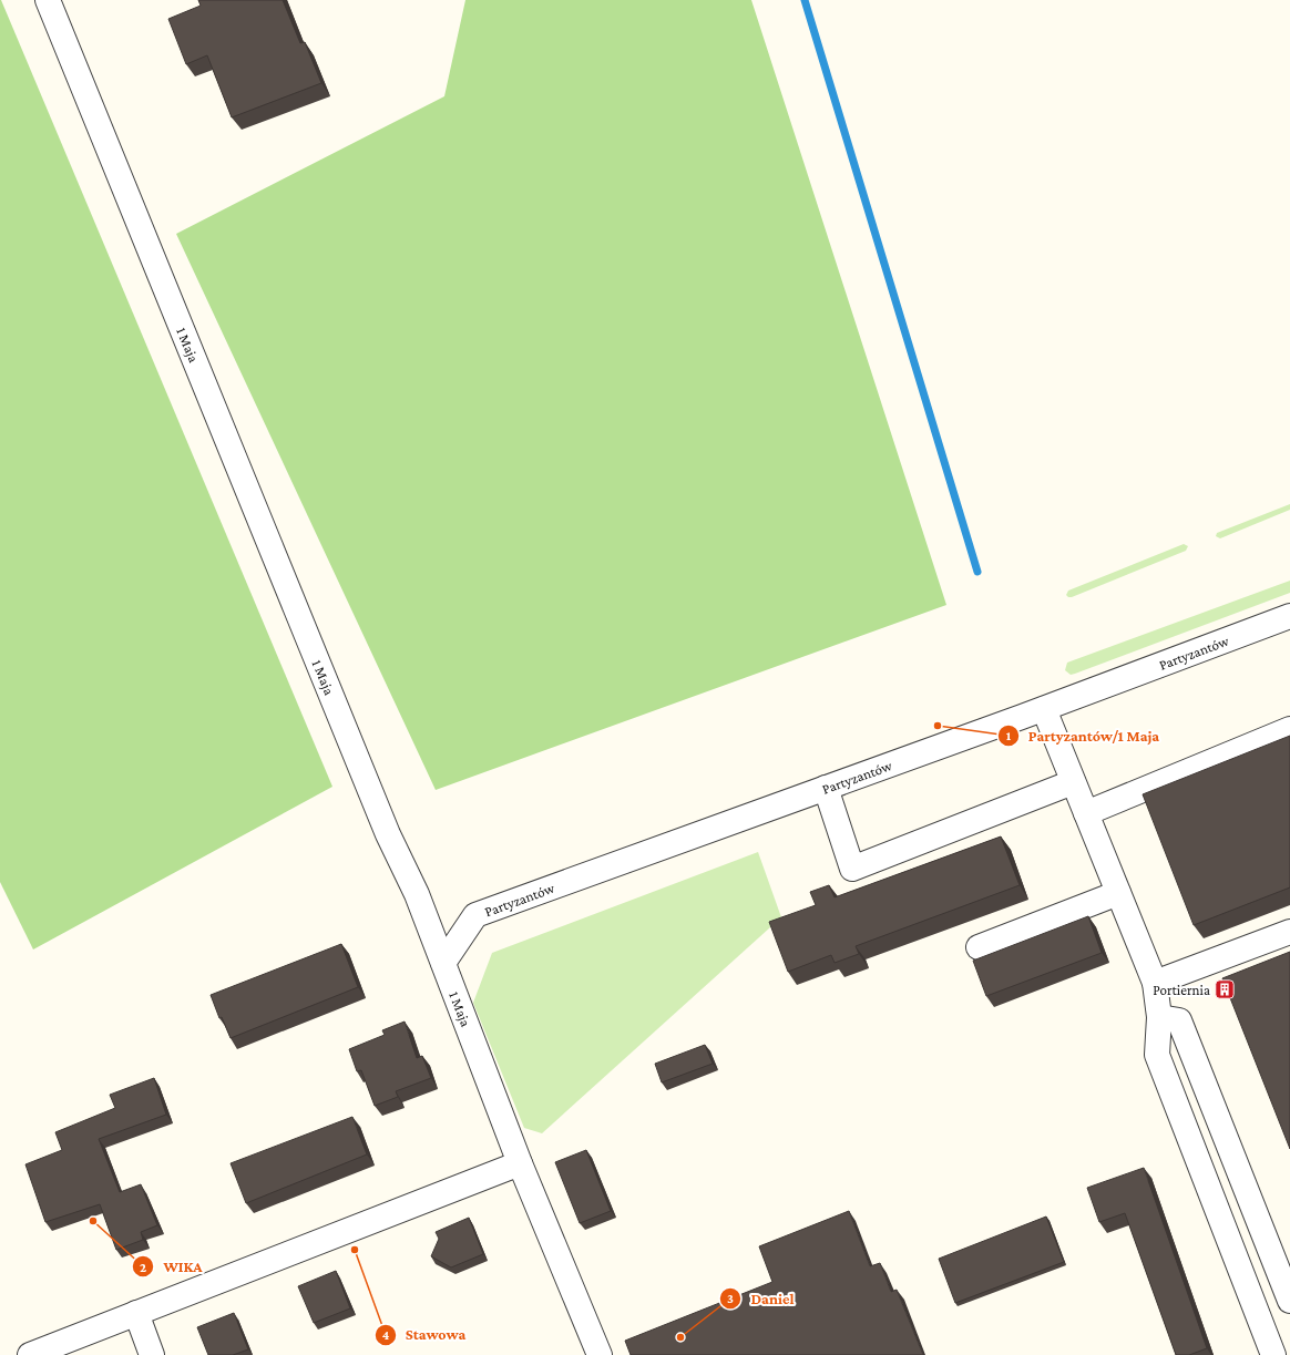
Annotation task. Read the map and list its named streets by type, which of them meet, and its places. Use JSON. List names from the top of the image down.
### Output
{
  "streets": {
    "street": ["1 Maja", "Partyzantów"]
  },
  "crossings": [
    ["1 Maja", "Partyzantów"]
  ],
  "places": {
    "other": [
      "Partyzantów/1 Maja",
      "WIKA",
      "Stawowa",
      "Daniel"
    ],
    "building": ["Portiernia"]
  }
}
